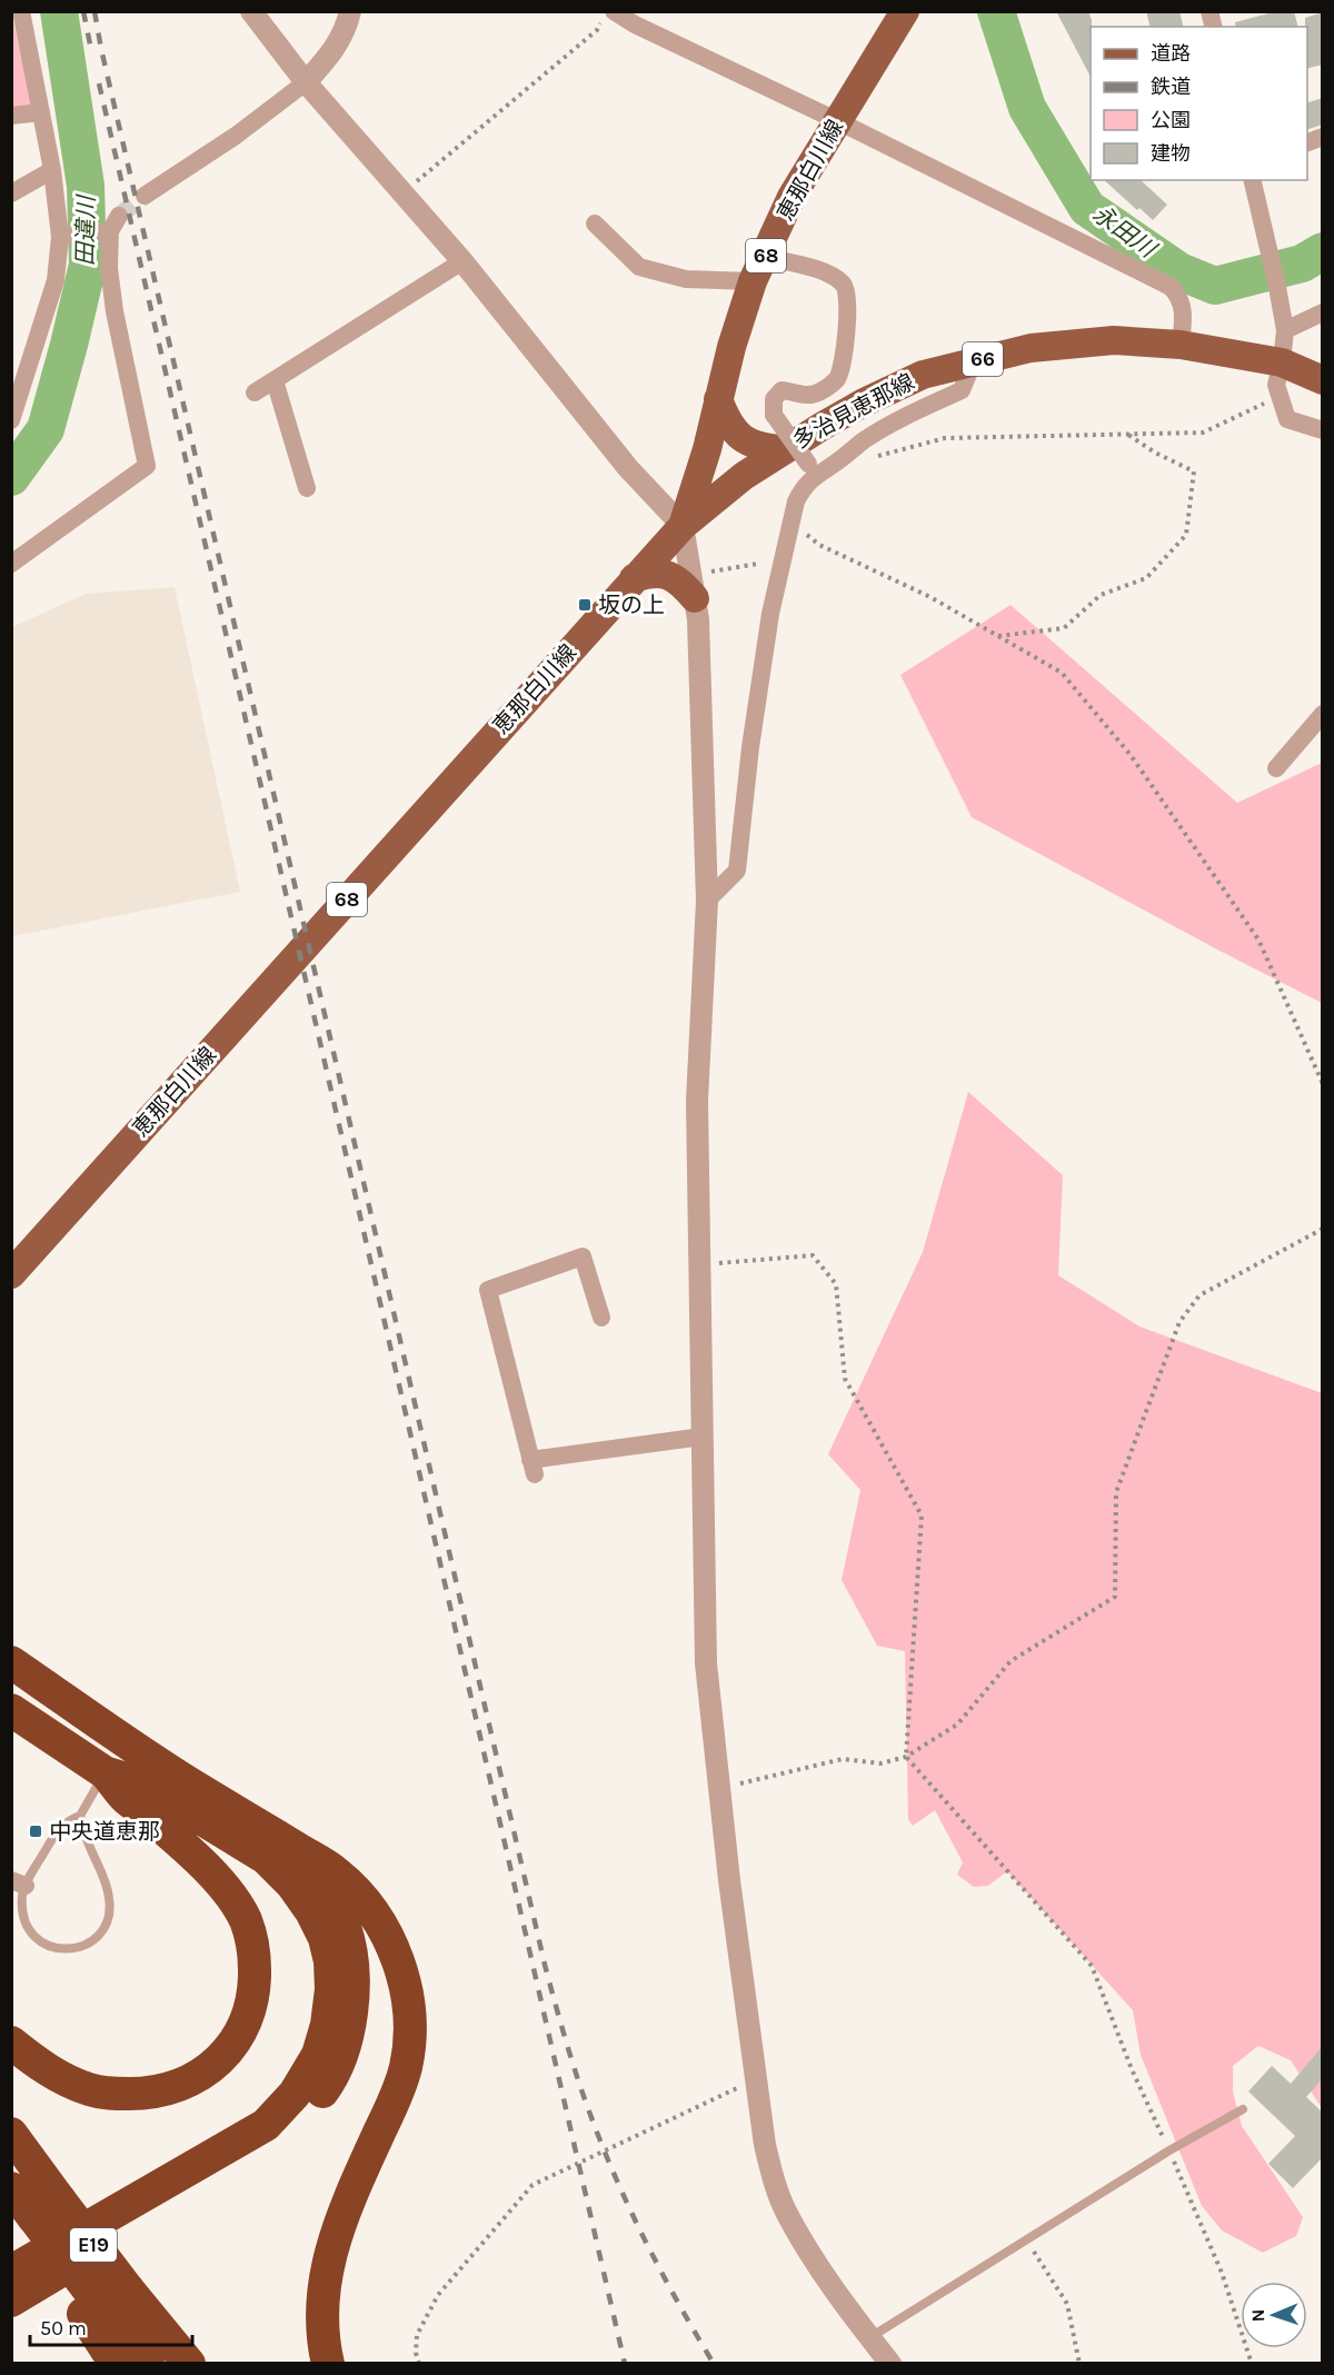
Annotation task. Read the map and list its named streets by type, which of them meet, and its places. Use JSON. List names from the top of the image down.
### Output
{
  "streets": {
    "highway": ["E19"],
    "main road": [
      "恵那白川線",
      "68",
      "66",
      "多治見恵那線"
    ]
  },
  "crossings": [
    ["恵那白川線", "多治見恵那線"]
  ],
  "water": ["田違川", "永田川"],
  "places": {
    "transit": ["坂の上", "中央道恵那"]
  },
  "legend": [
    "道路",
    "鉄道",
    "公園",
    "建物"
  ],
  "scale_bar": "50 m",
  "north": "left"
}
